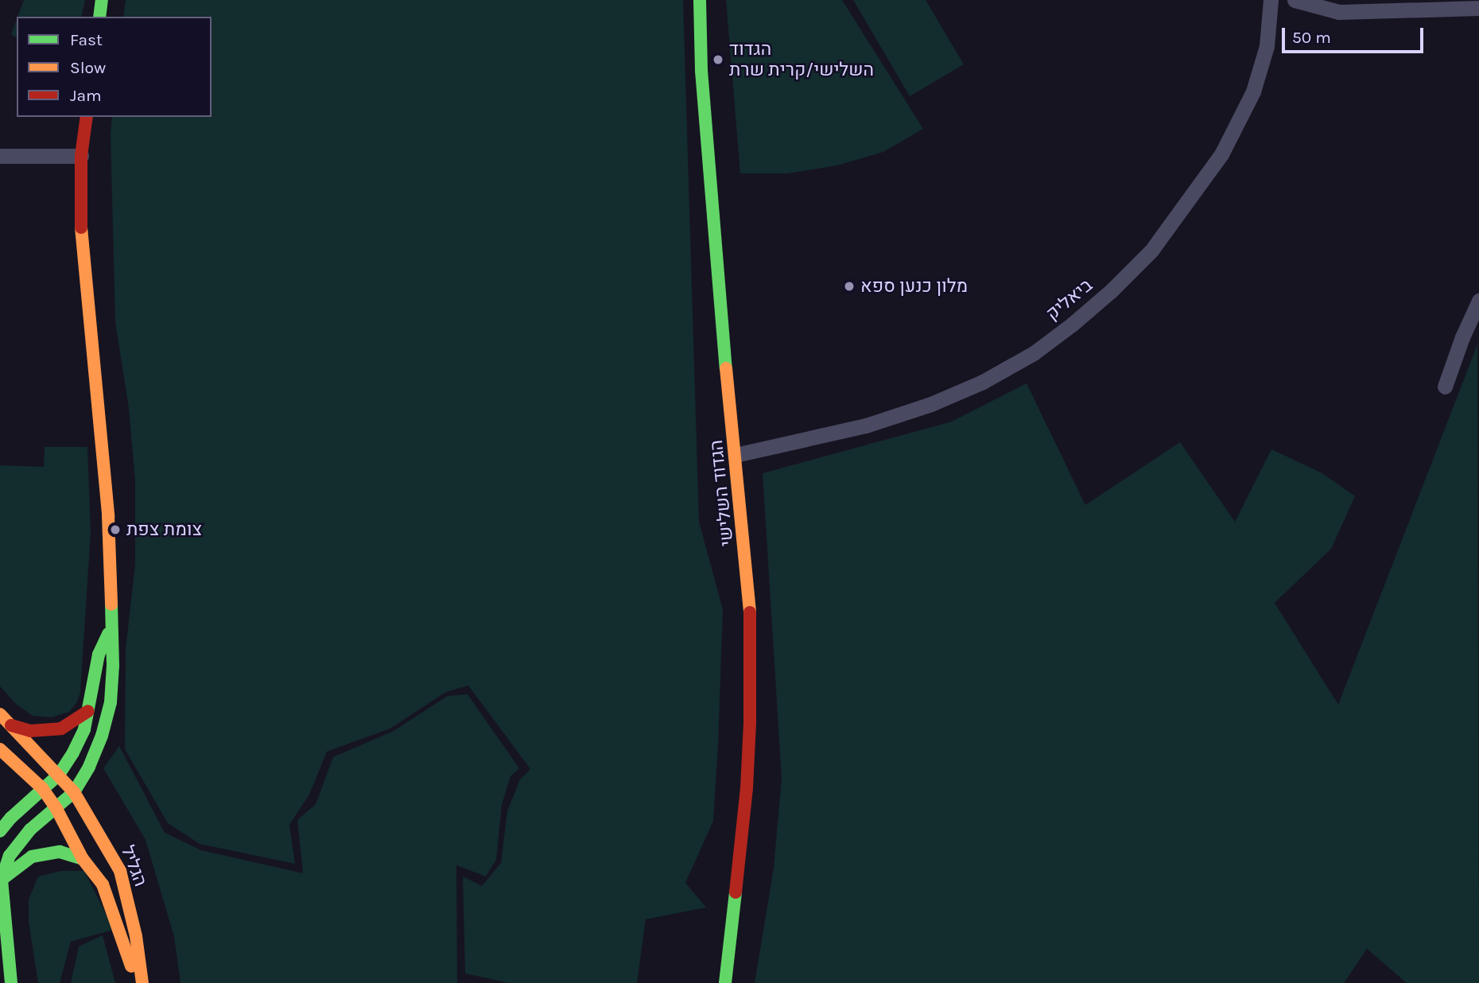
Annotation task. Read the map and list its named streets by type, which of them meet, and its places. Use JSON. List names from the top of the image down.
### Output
{
  "streets": {
    "main road": ["הגדוד השלישי", "הגליל"],
    "street": ["ביאליק"]
  },
  "crossings": [
    ["ביאליק", "הגדוד השלישי"]
  ],
  "places": ["הגדוד השלישי/קרית שרת", "מלון כנען ספא", "צומת צפת"],
  "legend": ["Fast", "Slow", "Jam"],
  "scale_bar": "50 m"
}
